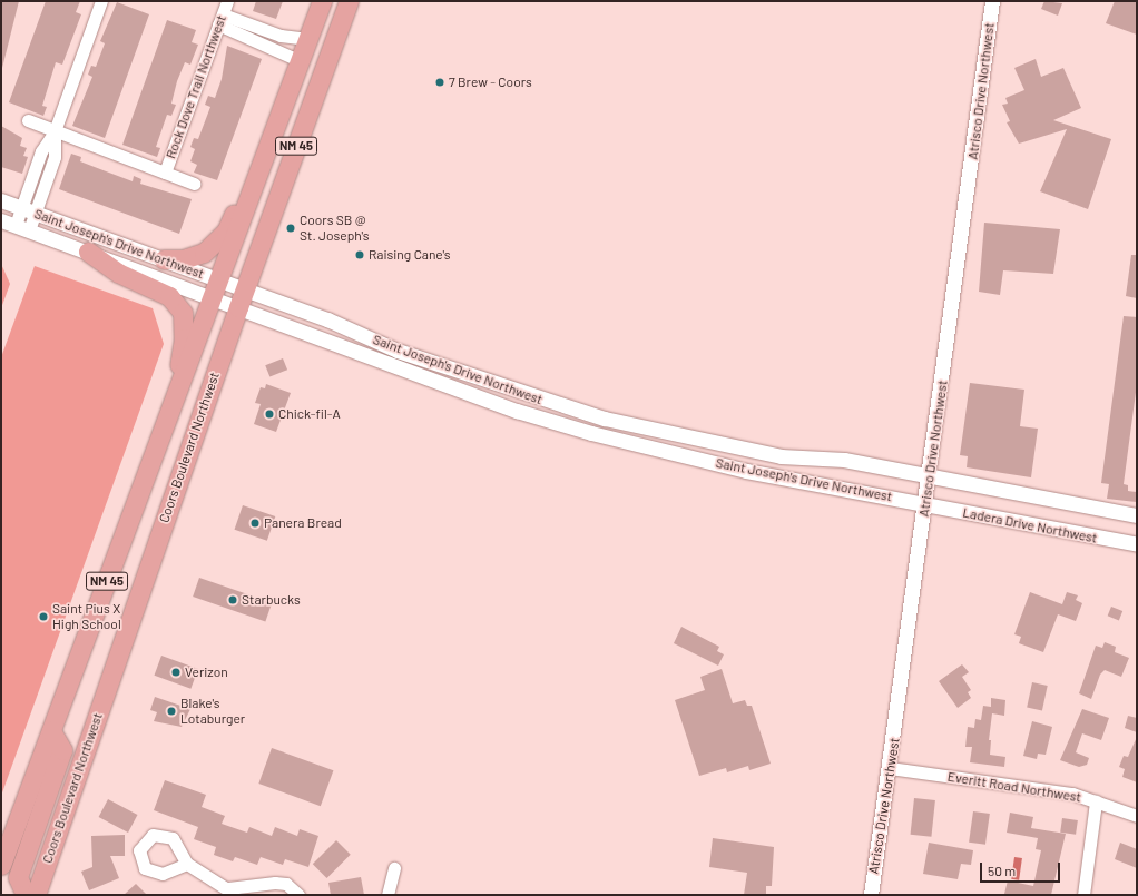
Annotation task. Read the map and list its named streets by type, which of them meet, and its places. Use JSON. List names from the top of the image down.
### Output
{
  "streets": {
    "main road": ["NM 45", "Coors Boulevard Northwest"],
    "street": [
      "Rock Dove Trail Northwest",
      "Atrisco Drive Northwest",
      "Saint Joseph's Drive Northwest",
      "Ladera Drive Northwest",
      "Everitt Road Northwest"
    ]
  },
  "crossings": [
    ["Atrisco Drive Northwest", "Saint Joseph's Drive Northwest"],
    ["Atrisco Drive Northwest", "Ladera Drive Northwest"],
    ["Atrisco Drive Northwest", "Everitt Road Northwest"],
    ["Saint Joseph's Drive Northwest", "Coors Boulevard Northwest"],
    ["Saint Joseph's Drive Northwest", "Ladera Drive Northwest"]
  ],
  "places": [
    "7 Brew - Coors",
    "Coors SB @ St. Joseph's",
    "Raising Cane's",
    "Chick-fil-A",
    "Panera Bread",
    "Starbucks",
    "Saint Pius X High School",
    "Verizon",
    "Blake's Lotaburger"
  ],
  "scale_bar": "50 m"
}
